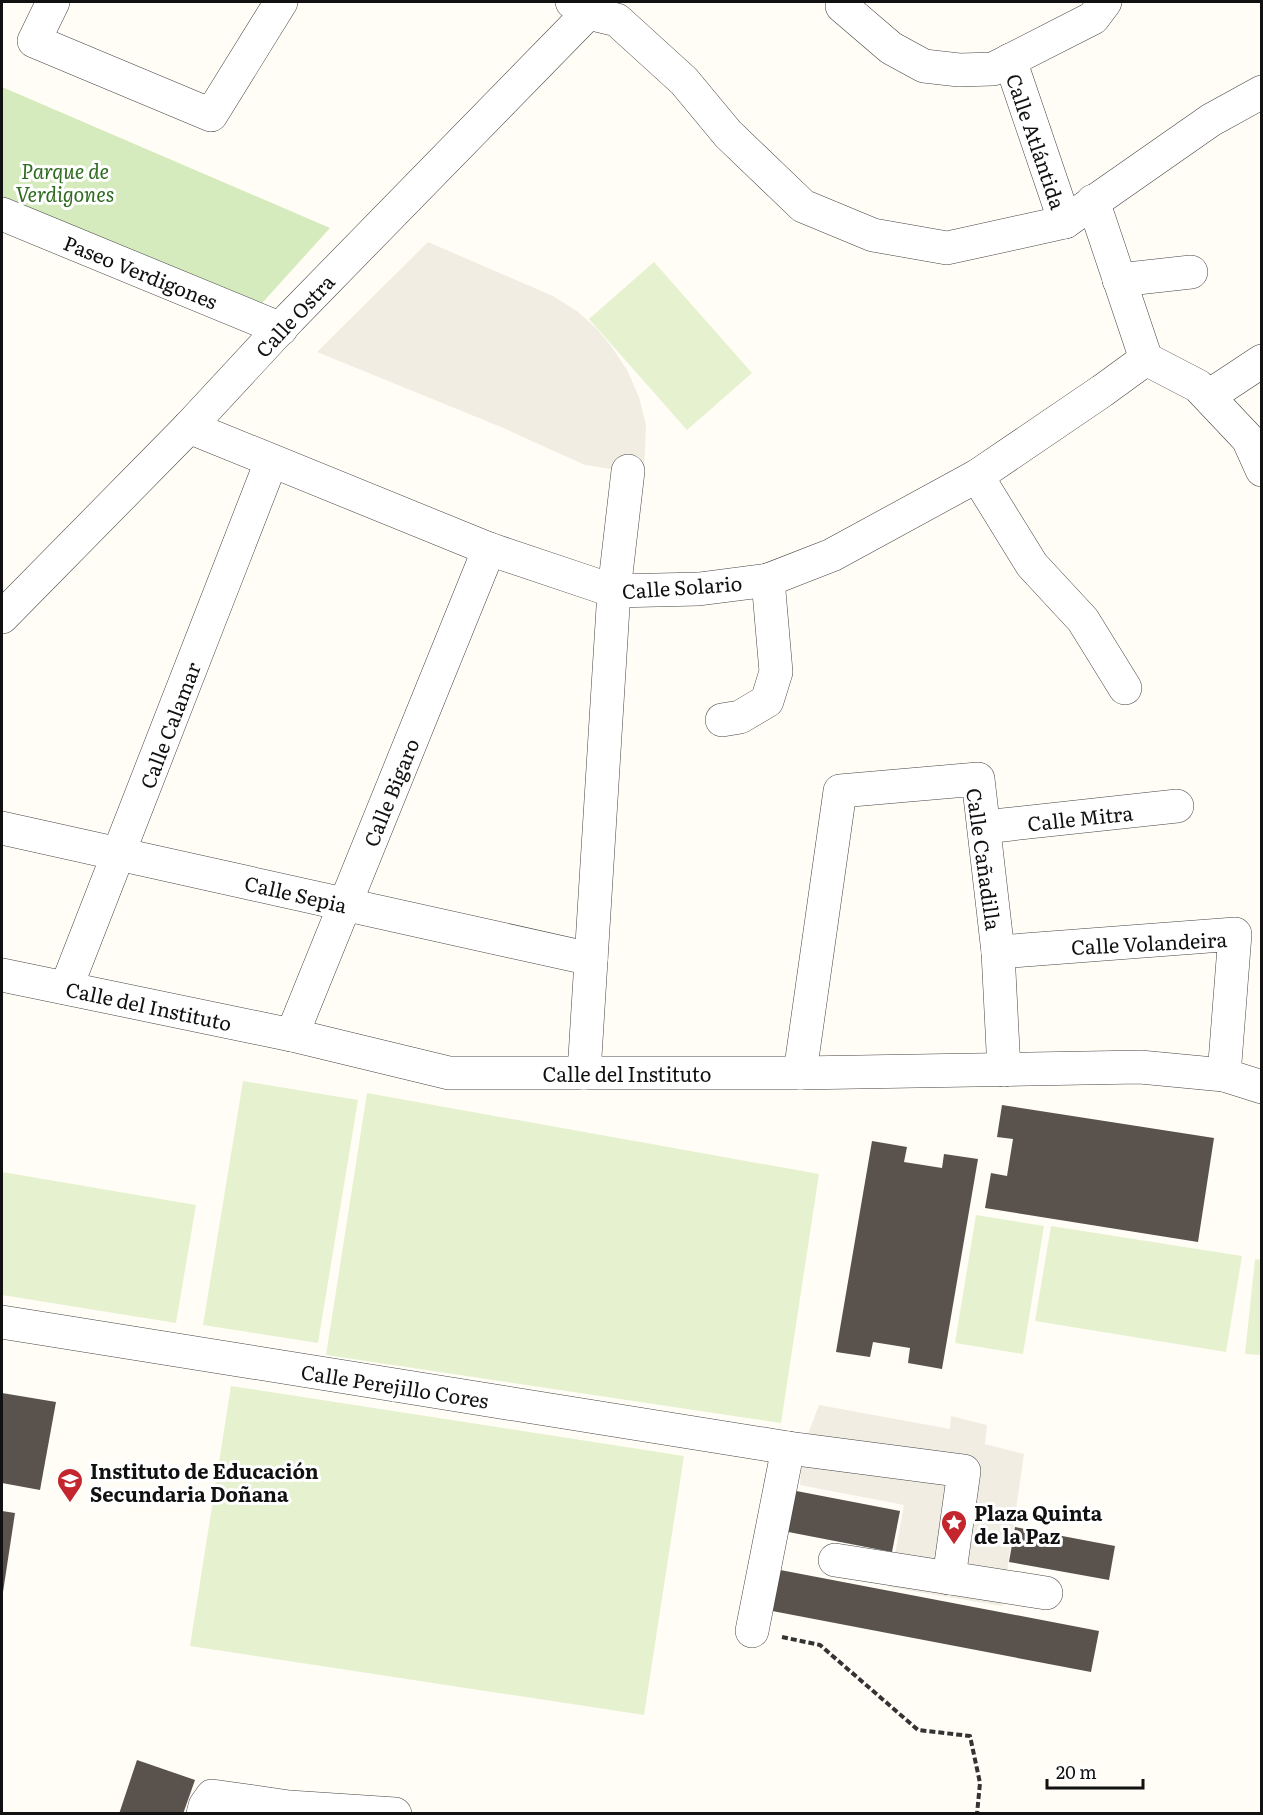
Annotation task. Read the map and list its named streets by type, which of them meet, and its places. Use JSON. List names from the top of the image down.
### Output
{
  "streets": {
    "street": [
      "Calle Atlántida",
      "Paseo Verdigones",
      "Calle Ostra",
      "Calle Solario",
      "Calle Calamar",
      "Calle Bigaro",
      "Calle Mitra",
      "Calle Cañadilla",
      "Calle Sepia",
      "Calle Volandeira",
      "Calle del Instituto",
      "Calle Perejillo Cores"
    ]
  },
  "crossings": [
    ["Paseo Verdigones", "Calle Ostra"],
    ["Calle Ostra", "Calle Solario"],
    ["Calle Solario", "Calle Calamar"],
    ["Calle Solario", "Calle Bigaro"],
    ["Calle Calamar", "Calle Sepia"],
    ["Calle Calamar", "Calle del Instituto"],
    ["Calle Bigaro", "Calle Sepia"],
    ["Calle Bigaro", "Calle del Instituto"],
    ["Calle Mitra", "Calle Cañadilla"],
    ["Calle Cañadilla", "Calle Volandeira"],
    ["Calle Cañadilla", "Calle del Instituto"],
    ["Calle Volandeira", "Calle del Instituto"]
  ],
  "parks": ["Parque de Verdigones"],
  "places": {
    "school or university": ["Instituto de Educación Secundaria Doñana"],
    "place": ["Plaza Quinta de la Paz"]
  },
  "scale_bar": "20 m"
}
